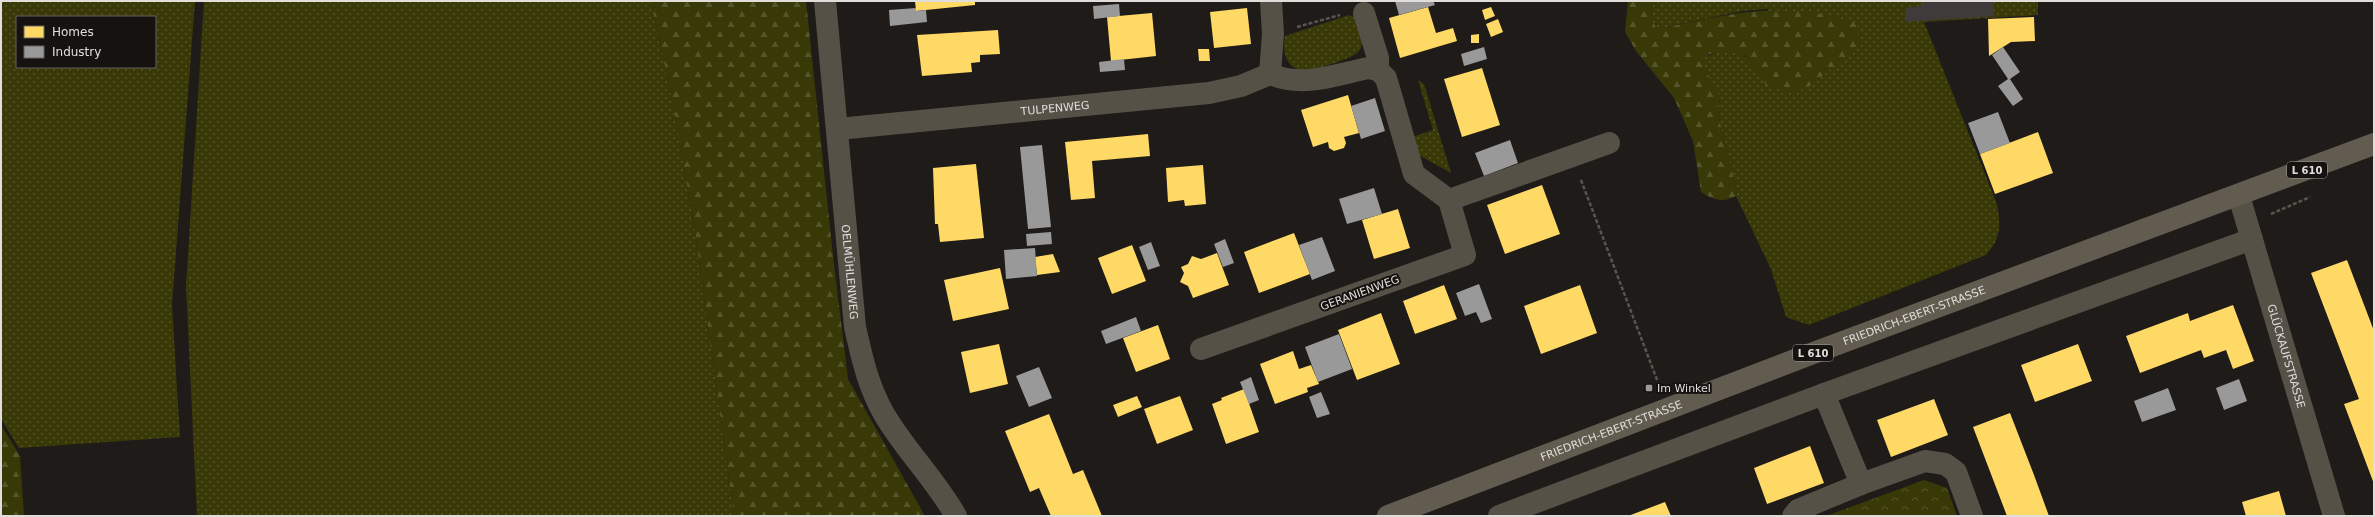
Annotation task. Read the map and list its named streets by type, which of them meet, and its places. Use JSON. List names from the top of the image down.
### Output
{
  "streets": {
    "main road": ["L 610", "FRIEDRICH-EBERT-STRASSE"],
    "street": [
      "TULPENWEG",
      "OELMÜHLENWEG",
      "GERANIENWEG",
      "GLÜCKAUFSTRASSE"
    ]
  },
  "crossings": [
    ["TULPENWEG", "OELMÜHLENWEG"],
    ["FRIEDRICH-EBERT-STRASSE", "GLÜCKAUFSTRASSE"]
  ],
  "places": {
    "transit": ["Im Winkel"]
  },
  "legend": ["Homes", "Industry"]
}
